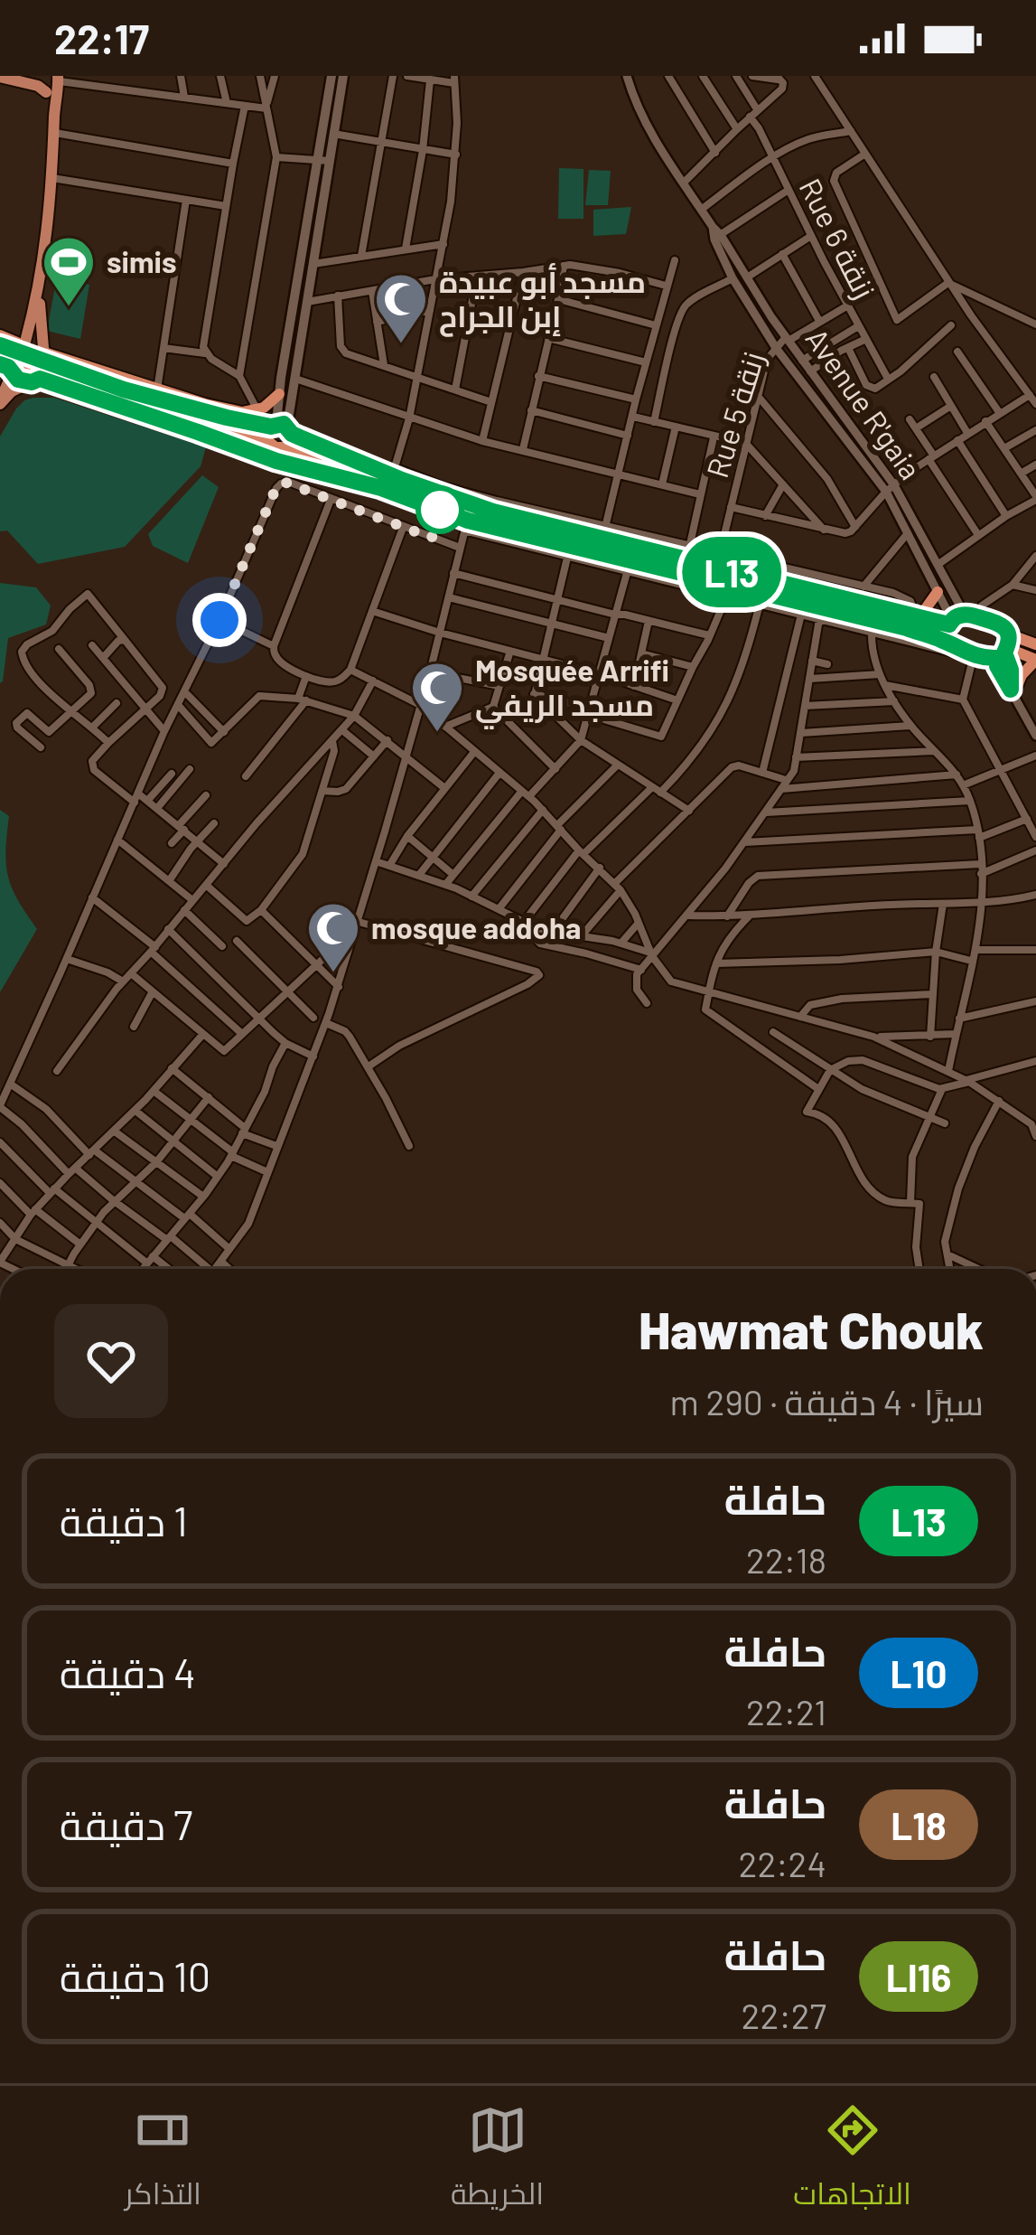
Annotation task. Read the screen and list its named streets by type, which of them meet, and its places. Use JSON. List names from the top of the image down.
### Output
{
  "streets": {
    "street": ["Rue 6 زنقة", "Avenue R'gaia", "Rue 5 زنقة"]
  },
  "crossings": [
    ["Rue 6 زنقة", "Rue 5 زنقة"],
    ["Avenue R'gaia", "Rue 5 زنقة"]
  ],
  "places": {
    "sports": ["simis"],
    "mosque": ["مسجد أبو عبيدة إبن الجراح", "Mosquée Arrifi مسجد الريفي", "mosque addoha"]
  },
  "lines": ["bus line L13"],
  "page": {
    "status": "22:17",
    "on_map": "L13",
    "heading": ["Hawmat Chouk", "سيرًا · 4 دقيقة · 290 m"],
    "list": [
      {
        "mark": "L13",
        "name": "حافلة",
        "note": "22:18",
        "value": "1 دقيقة"
      },
      {
        "mark": "L10",
        "name": "حافلة",
        "note": "22:21",
        "value": "4 دقيقة"
      },
      {
        "mark": "L18",
        "name": "حافلة",
        "note": "22:24",
        "value": "7 دقيقة"
      },
      {
        "mark": "LI16",
        "name": "حافلة",
        "note": "22:27",
        "value": "10 دقيقة"
      }
    ],
    "tabs": ["الاتجاهات", "الخريطة", "التذاكر"]
  }
}
